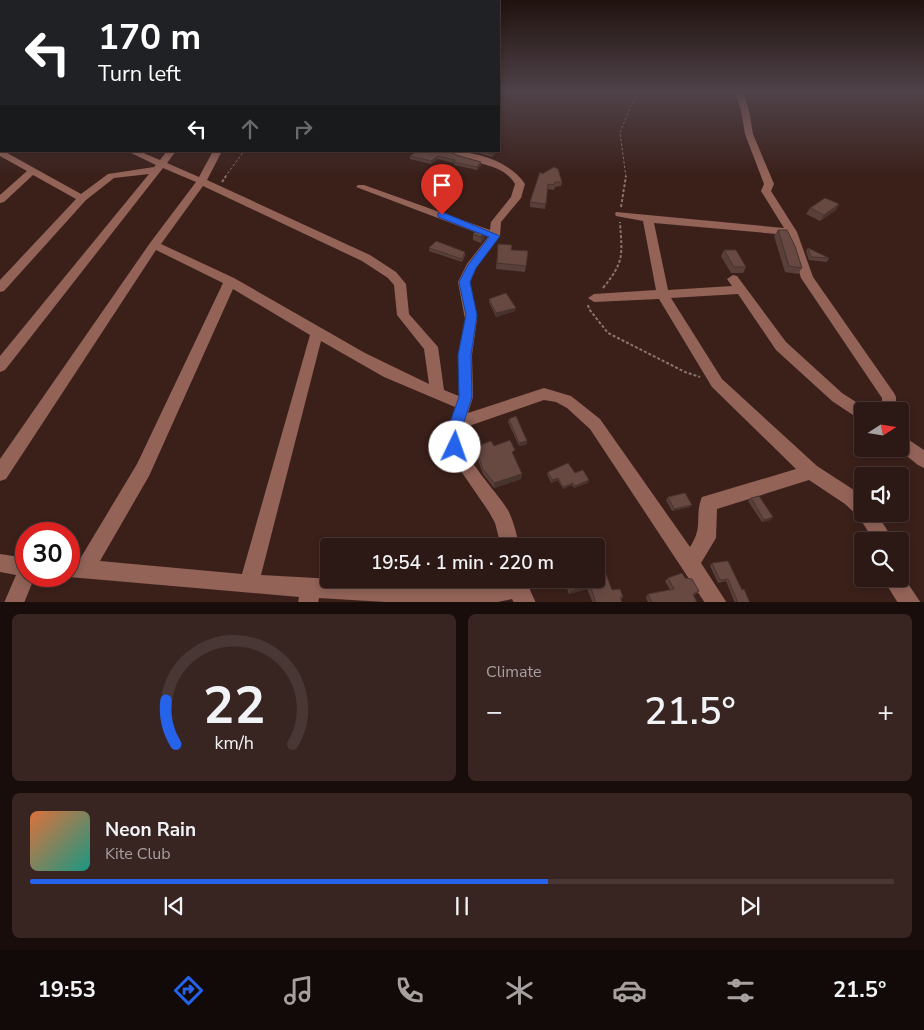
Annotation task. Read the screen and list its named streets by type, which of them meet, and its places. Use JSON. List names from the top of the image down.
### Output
{
  "north": "right",
  "page": {
    "turn": ["170 m", "Turn left"],
    "limit": "30",
    "trip": "19:54 · 1 min · 220 m",
    "tile": "Climate",
    "heat": ["−", "21.5°", "+"],
    "song": ["Neon Rain", "Kite Club"],
    "tabs": ["19:53", "21.5°"],
    "gauge": ["22", "km/h"]
  }
}
